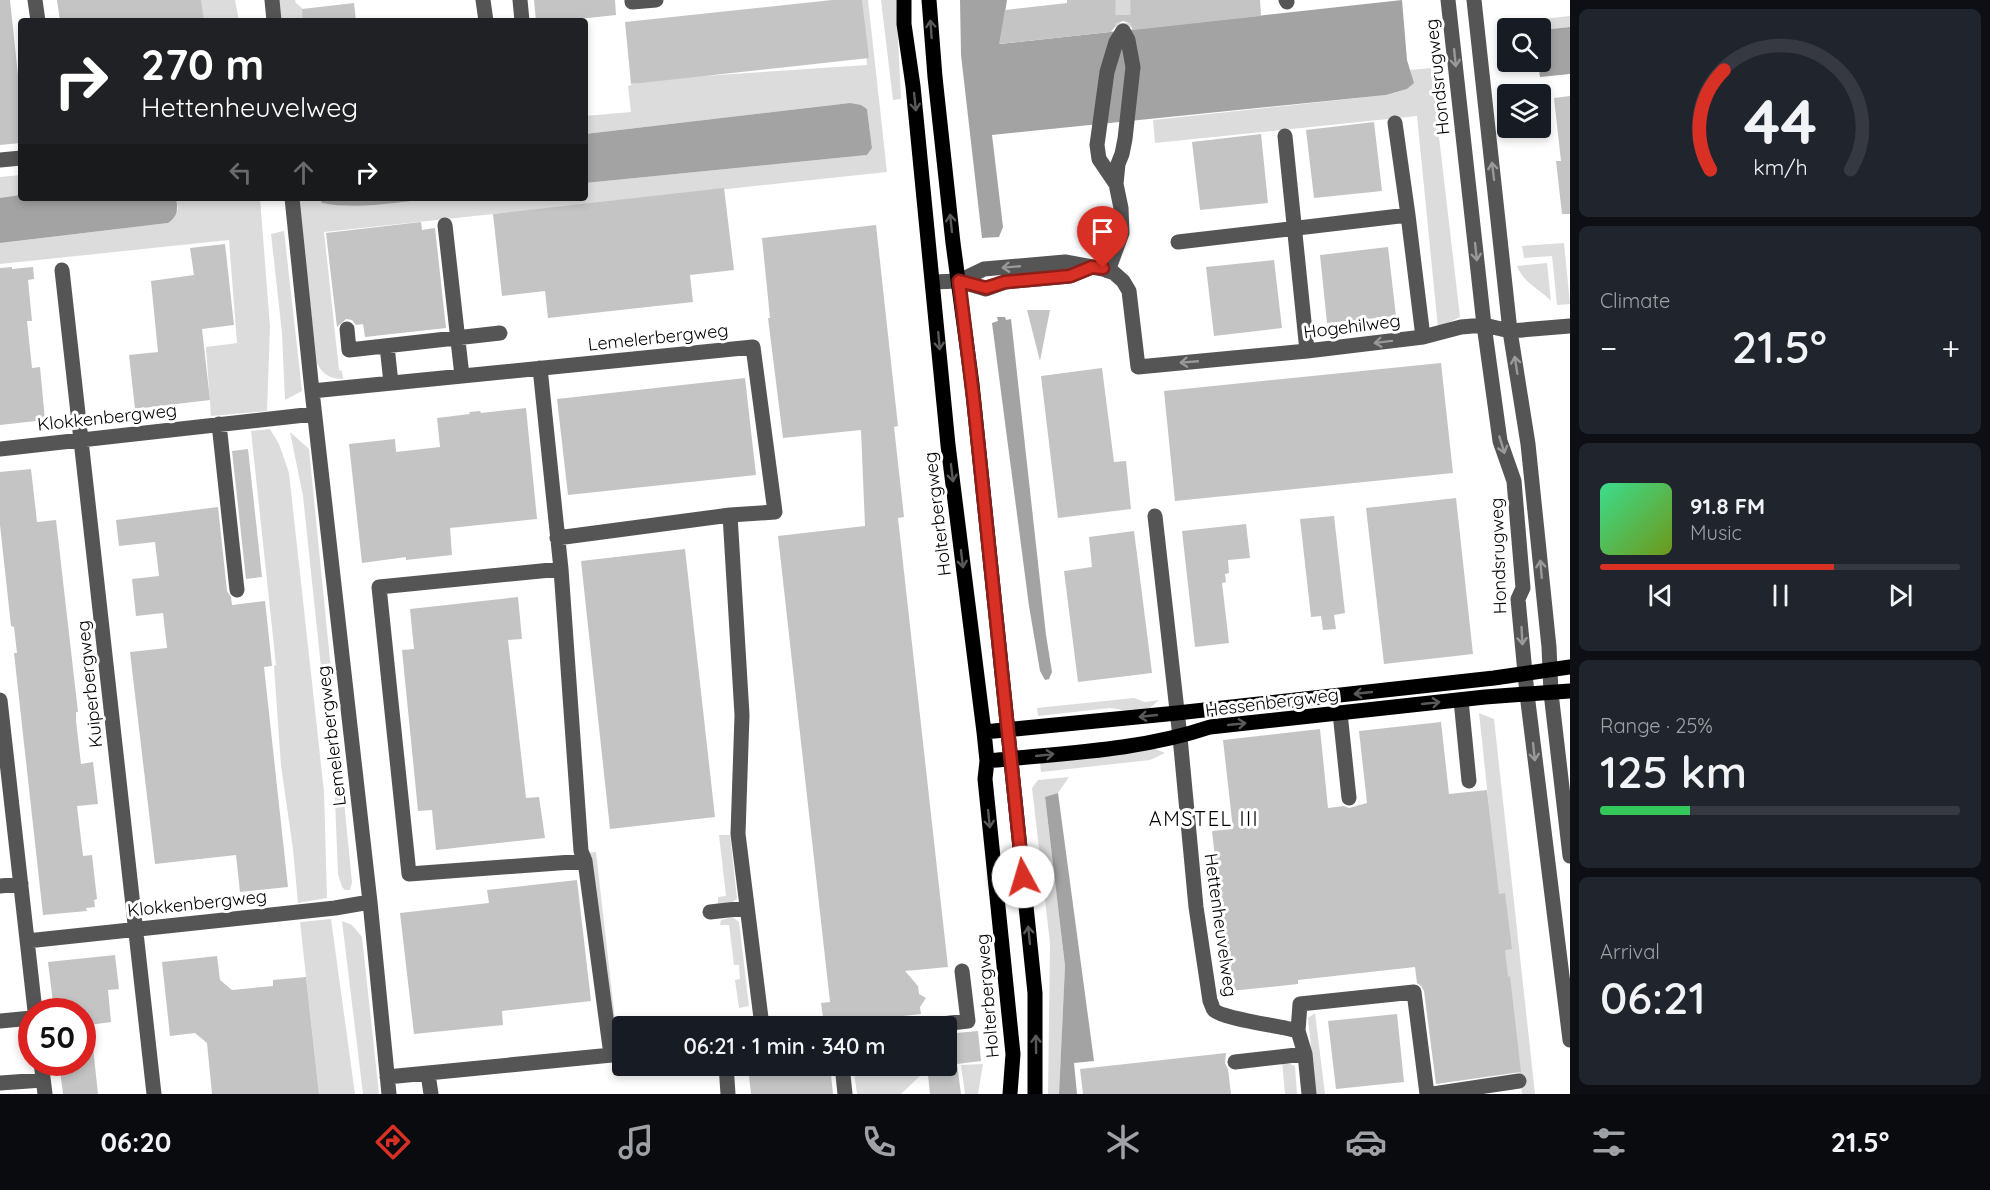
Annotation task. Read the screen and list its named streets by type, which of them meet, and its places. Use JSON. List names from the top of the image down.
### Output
{
  "streets": {
    "main road": ["Holterbergweg", "Hessenbergweg"],
    "street": [
      "Hondsrugweg",
      "Hogehilweg",
      "Lemelerbergweg",
      "Klokkenbergweg",
      "Kuiperbergweg",
      "Hettenheuvelweg"
    ]
  },
  "crossings": [
    ["Hondsrugweg", "Hogehilweg"],
    ["Hondsrugweg", "Hessenbergweg"],
    ["Lemelerbergweg", "Klokkenbergweg"],
    ["Klokkenbergweg", "Kuiperbergweg"],
    ["Holterbergweg", "Hessenbergweg"],
    ["Hessenbergweg", "Hettenheuvelweg"]
  ],
  "districts": ["AMSTEL III"],
  "page": {
    "turn": ["270 m", "Hettenheuvelweg"],
    "tile": [
      "Climate",
      ["Range · 25%", "125 km"],
      ["Arrival", "06:21"]
    ],
    "heat": ["−", "21.5°", "+"],
    "song": ["91.8 FM", "Music"],
    "limit": "50",
    "trip": "06:21 · 1 min · 340 m",
    "tabs": ["06:20", "21.5°"],
    "gauge": ["44", "km/h"]
  }
}
